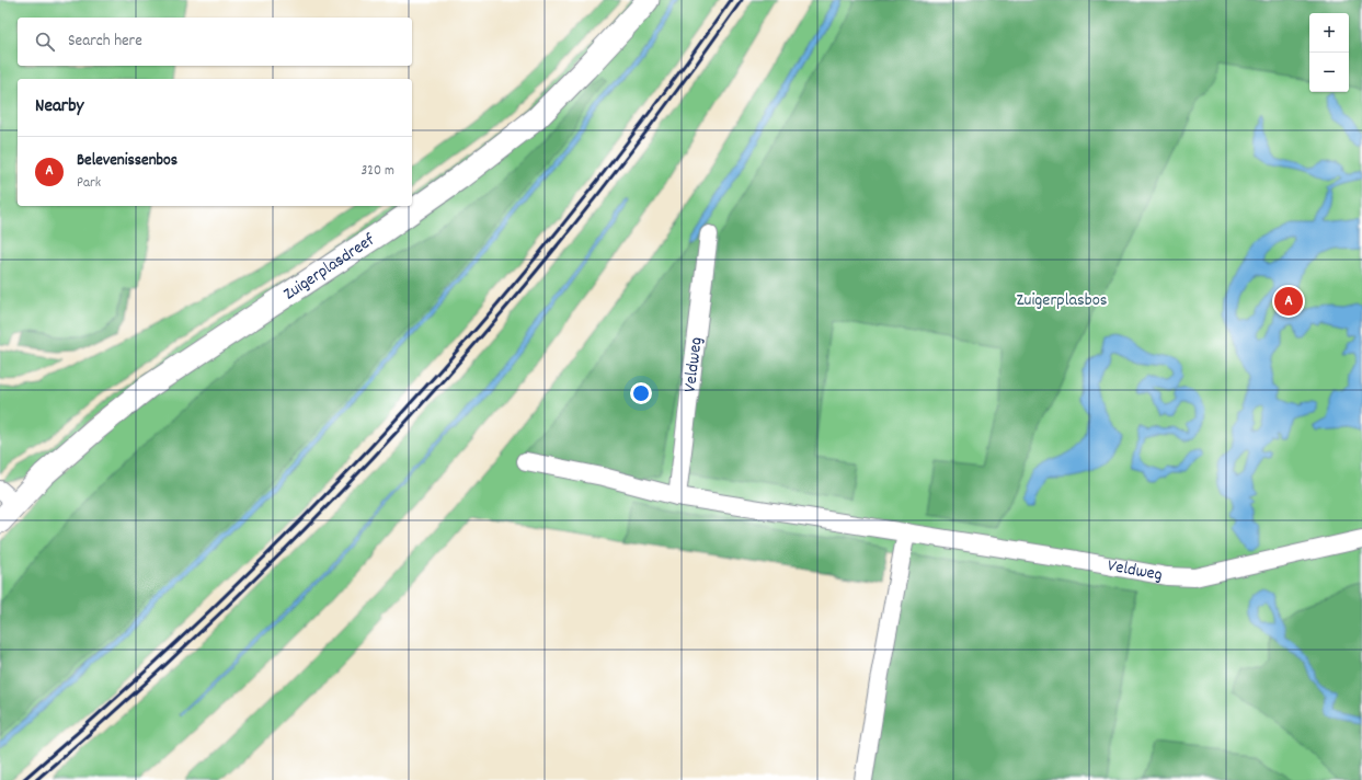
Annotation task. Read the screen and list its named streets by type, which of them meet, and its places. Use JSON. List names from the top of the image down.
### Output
{
  "streets": {
    "main road": ["Zuigerplasdreef"],
    "street": ["Veldweg"]
  },
  "parks": ["Zuigerplasbos"],
  "page": {
    "map_buttons": ["+", "−"],
    "search": "Search here",
    "heading": "Nearby",
    "list": [
      {
        "mark": "A",
        "name": "Belevenissenbos",
        "note": "Park",
        "value": "320 m"
      }
    ],
    "pins": "A"
  }
}
